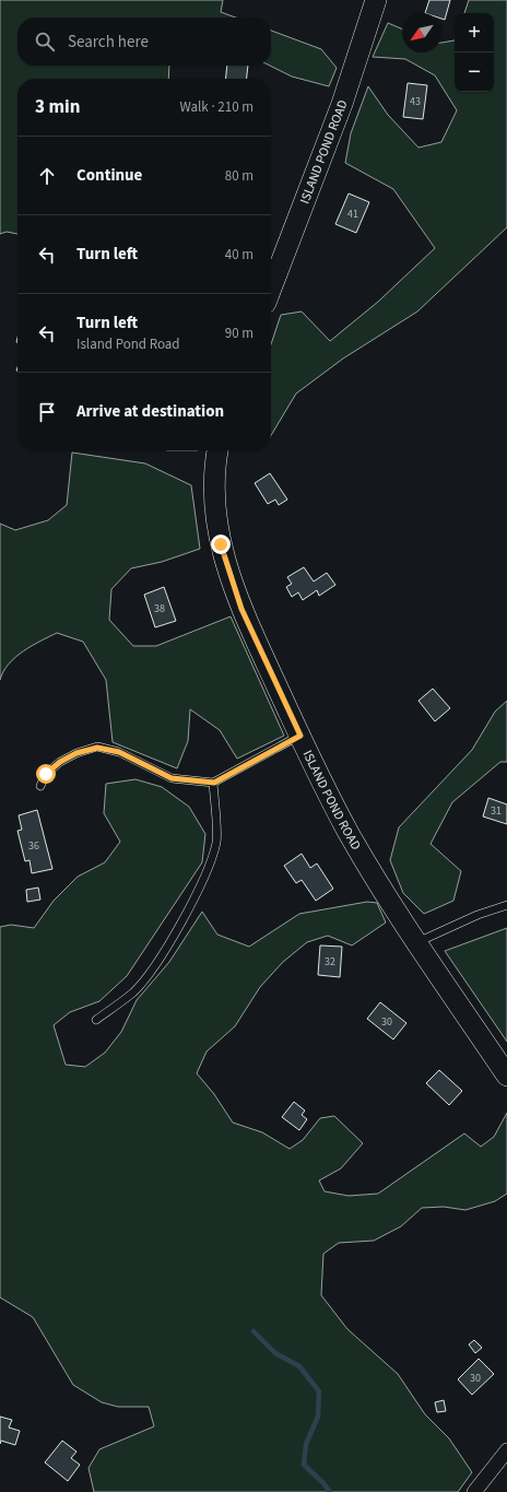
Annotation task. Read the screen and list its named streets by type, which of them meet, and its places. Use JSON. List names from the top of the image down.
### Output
{
  "streets": {
    "street": ["ISLAND POND ROAD"]
  },
  "house_numbers": [
    "43",
    "41",
    "38",
    "31",
    "36",
    "32",
    "30",
    "30"
  ],
  "north": "bottom left",
  "page": {
    "map_buttons": ["+", "−"],
    "search": "Search here",
    "heading": ["3 min", "Walk · 210 m"],
    "list": [
      ["Continue", "80 m"],
      ["Turn left", "40 m"],
      ["Turn left", "Island Pond Road", "90 m"],
      "Arrive at destination"
    ]
  }
}
